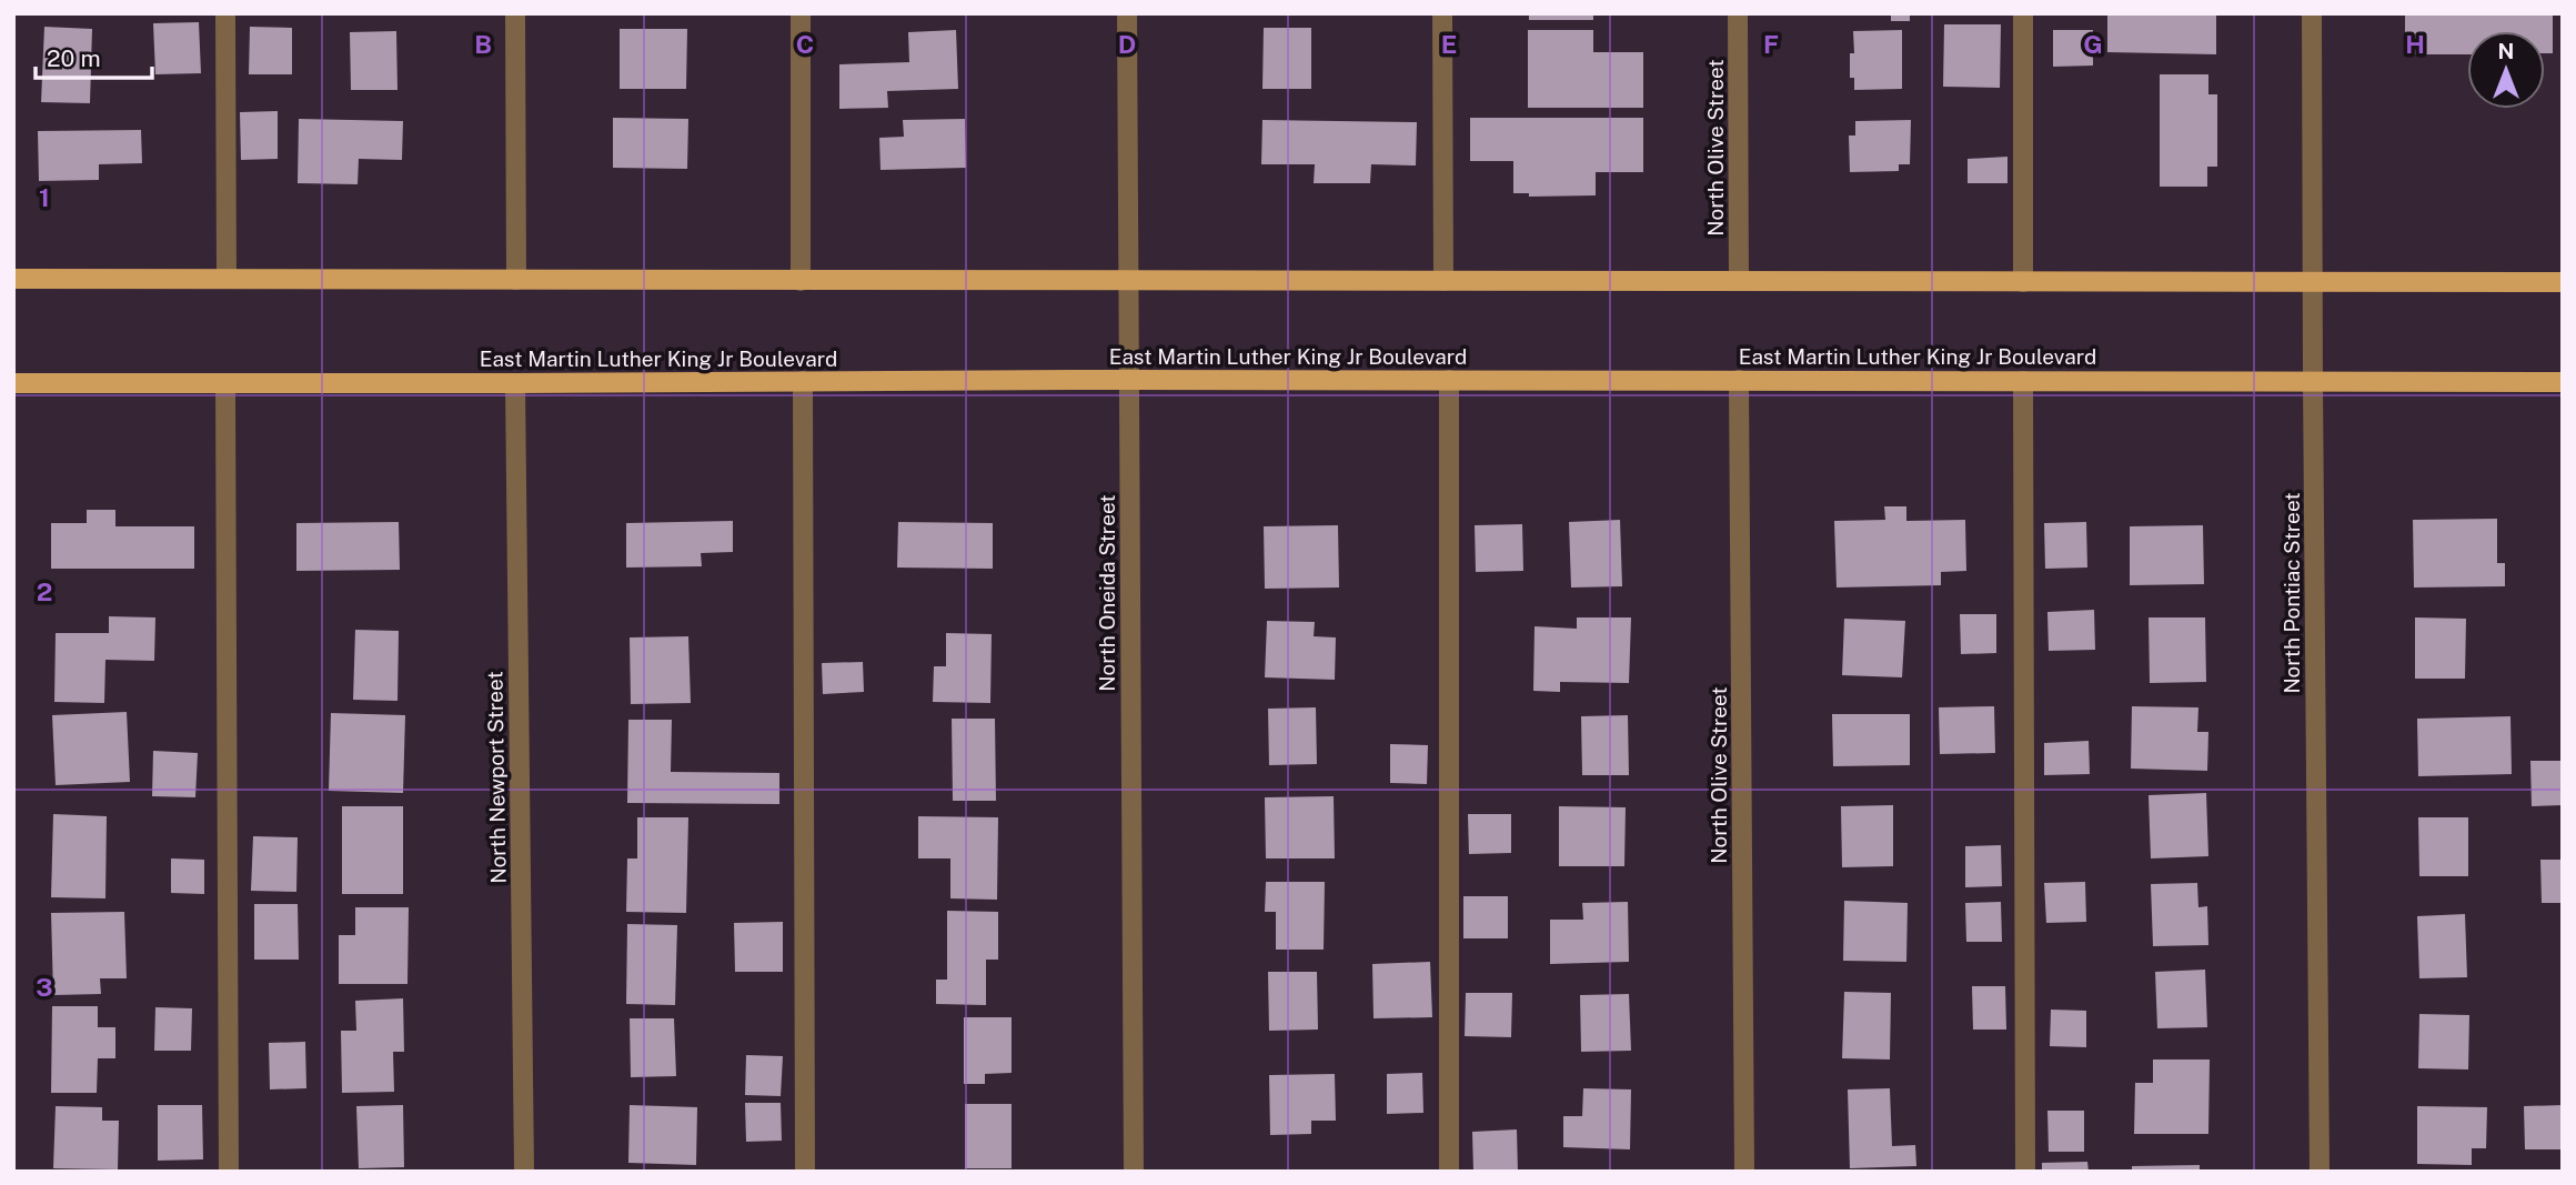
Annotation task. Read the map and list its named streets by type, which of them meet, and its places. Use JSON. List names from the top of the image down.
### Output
{
  "streets": {
    "main road": ["East Martin Luther King Jr Boulevard"],
    "street": [
      "North Olive Street",
      "North Oneida Street",
      "North Pontiac Street",
      "North Newport Street"
    ]
  },
  "crossings": [
    ["North Olive Street", "East Martin Luther King Jr Boulevard"],
    ["East Martin Luther King Jr Boulevard", "North Oneida Street"],
    ["East Martin Luther King Jr Boulevard", "North Pontiac Street"],
    ["East Martin Luther King Jr Boulevard", "North Newport Street"]
  ],
  "scale_bar": "20 m",
  "north": "top",
  "grid": {
    "columns": [
      "B",
      "C",
      "D",
      "E",
      "F",
      "G",
      "H"
    ],
    "rows": ["1", "2", "3"]
  }
}
